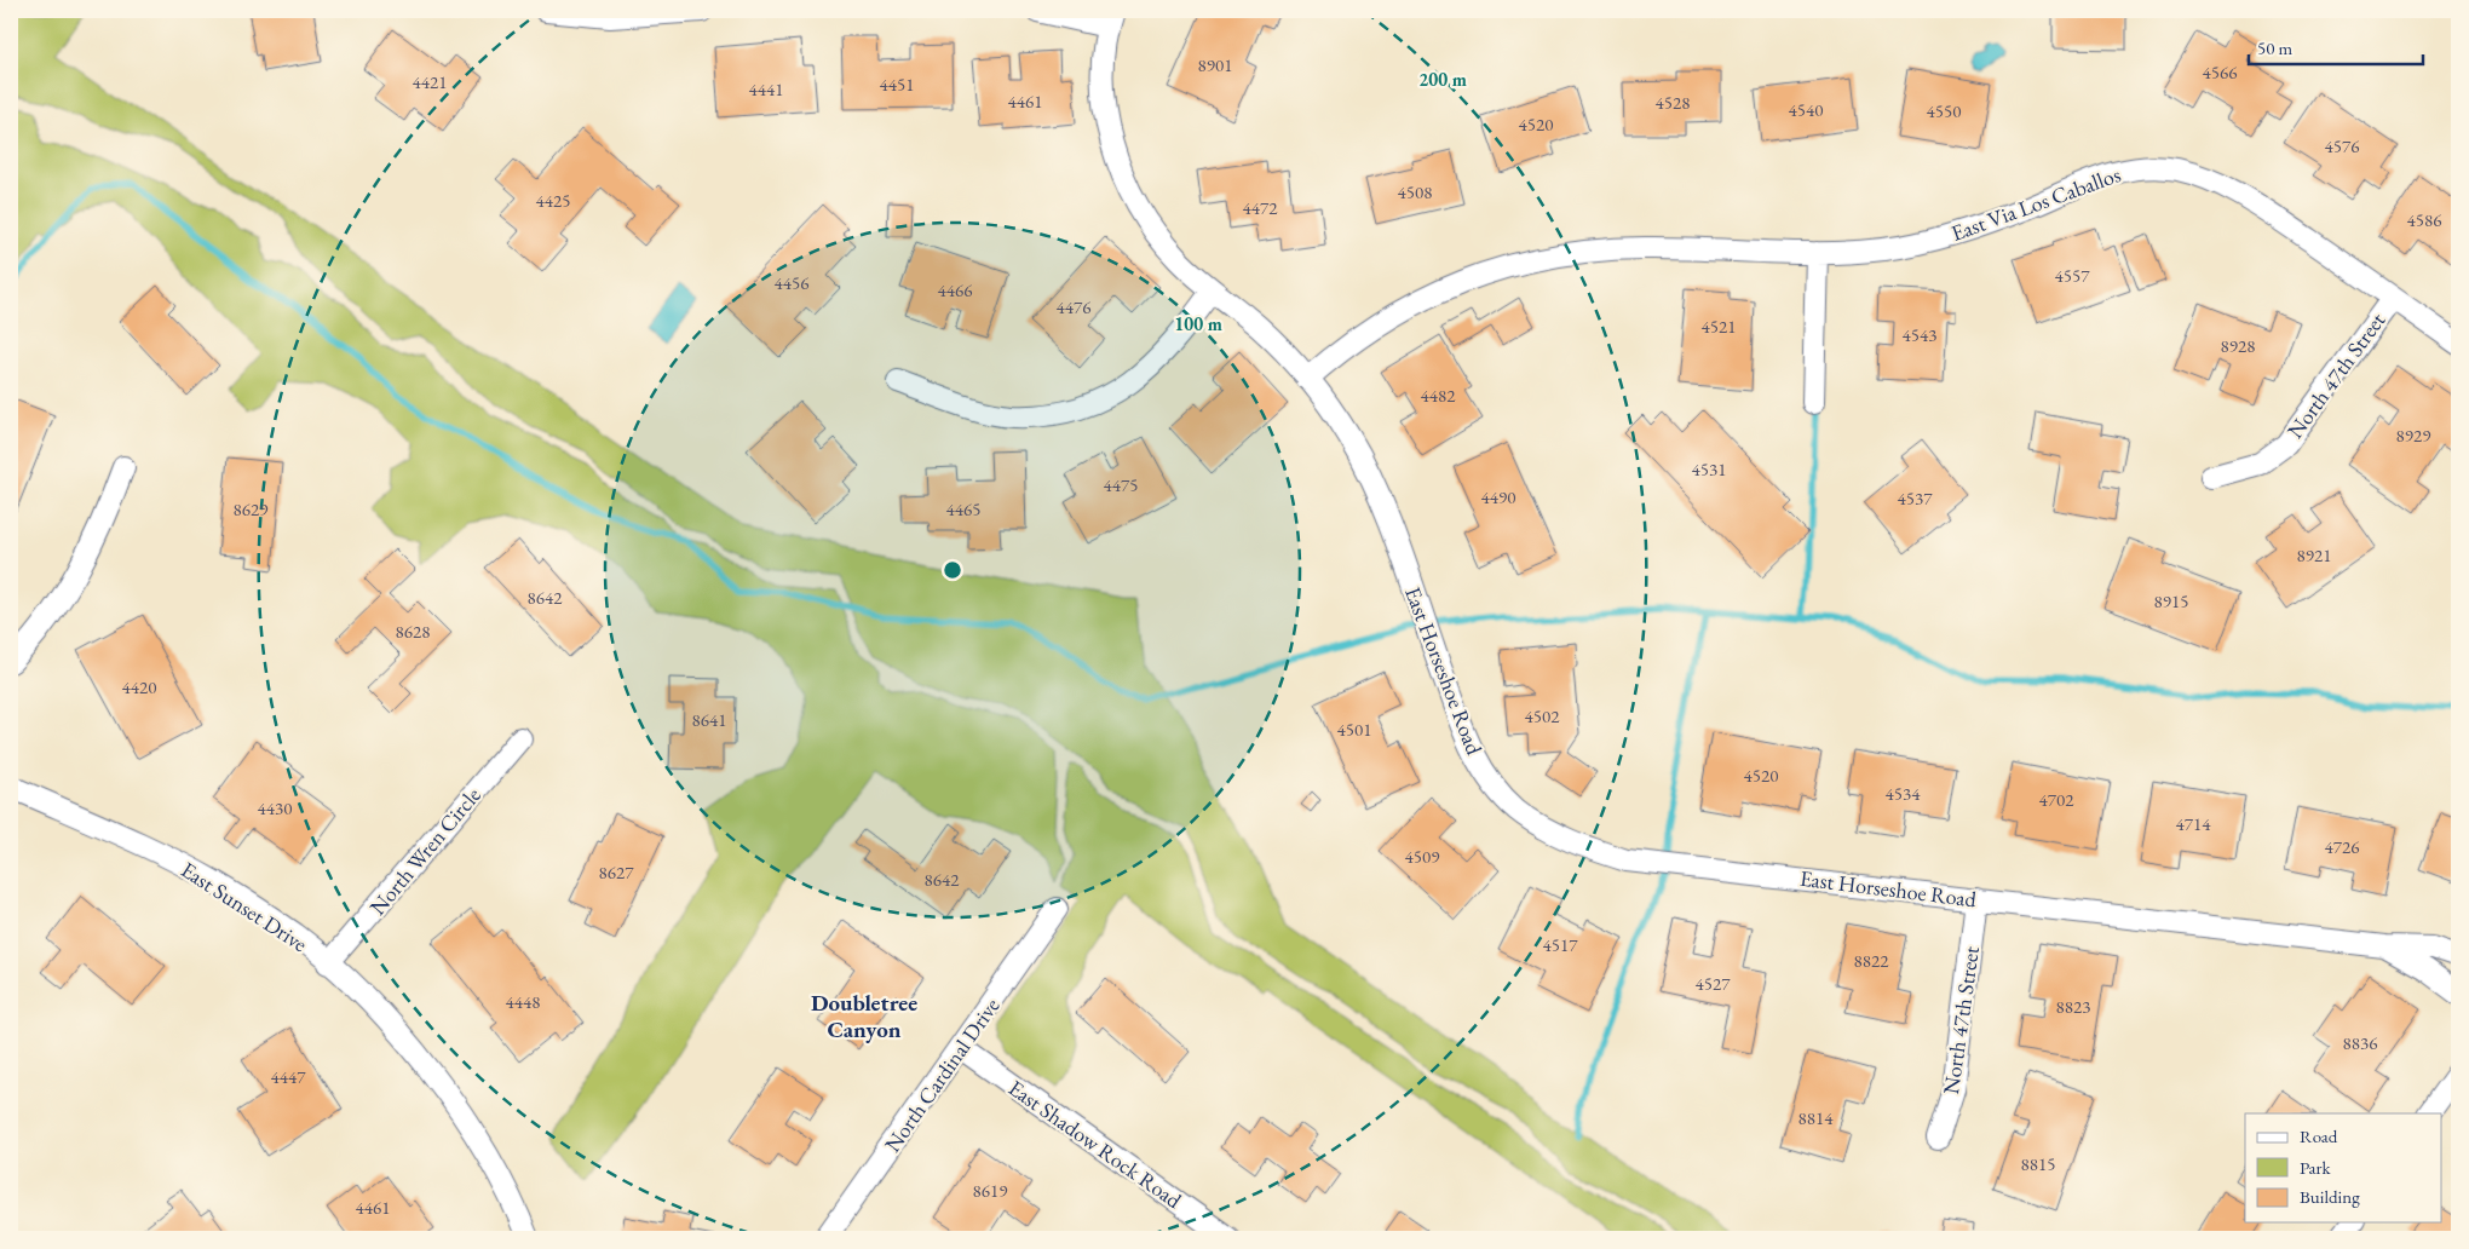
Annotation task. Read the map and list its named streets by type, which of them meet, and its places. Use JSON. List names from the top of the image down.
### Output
{
  "streets": {
    "street": [
      "East Via Los Caballos",
      "North 47th Street",
      "East Horseshoe Road",
      "North Wren Circle",
      "East Sunset Drive",
      "North Cardinal Drive",
      "East Shadow Rock Road"
    ]
  },
  "crossings": [
    ["East Via Los Caballos", "North 47th Street"],
    ["East Via Los Caballos", "East Horseshoe Road"],
    ["North 47th Street", "East Horseshoe Road"],
    ["North Wren Circle", "East Sunset Drive"],
    ["North Cardinal Drive", "East Shadow Rock Road"]
  ],
  "districts": ["Doubletree Canyon"],
  "house_numbers": [
    "8901",
    "4566",
    "4421",
    "4451",
    "4441",
    "4461",
    "4528",
    "4540",
    "4550",
    "4520",
    "4576",
    "4508",
    "4425",
    "4472",
    "4586",
    "4557",
    "4456",
    "4466",
    "4476",
    "4521",
    "4543",
    "8928",
    "4482",
    "8929",
    "4531",
    "4475",
    "4490",
    "4537",
    "8629",
    "4465",
    "8921",
    "8642",
    "8915",
    "8628",
    "4420",
    "4502",
    "8641",
    "4501",
    "4520",
    "4534",
    "4702",
    "4430",
    "4714",
    "4726",
    "4509",
    "8627",
    "8642",
    "4517",
    "8822",
    "4527",
    "4448",
    "8823",
    "8836",
    "4447",
    "8814",
    "8815",
    "8619",
    "4461"
  ],
  "legend": ["Road", "Park", "Building"],
  "scale_bar": "50 m",
  "rings": ["200 m", "100 m"]
}
